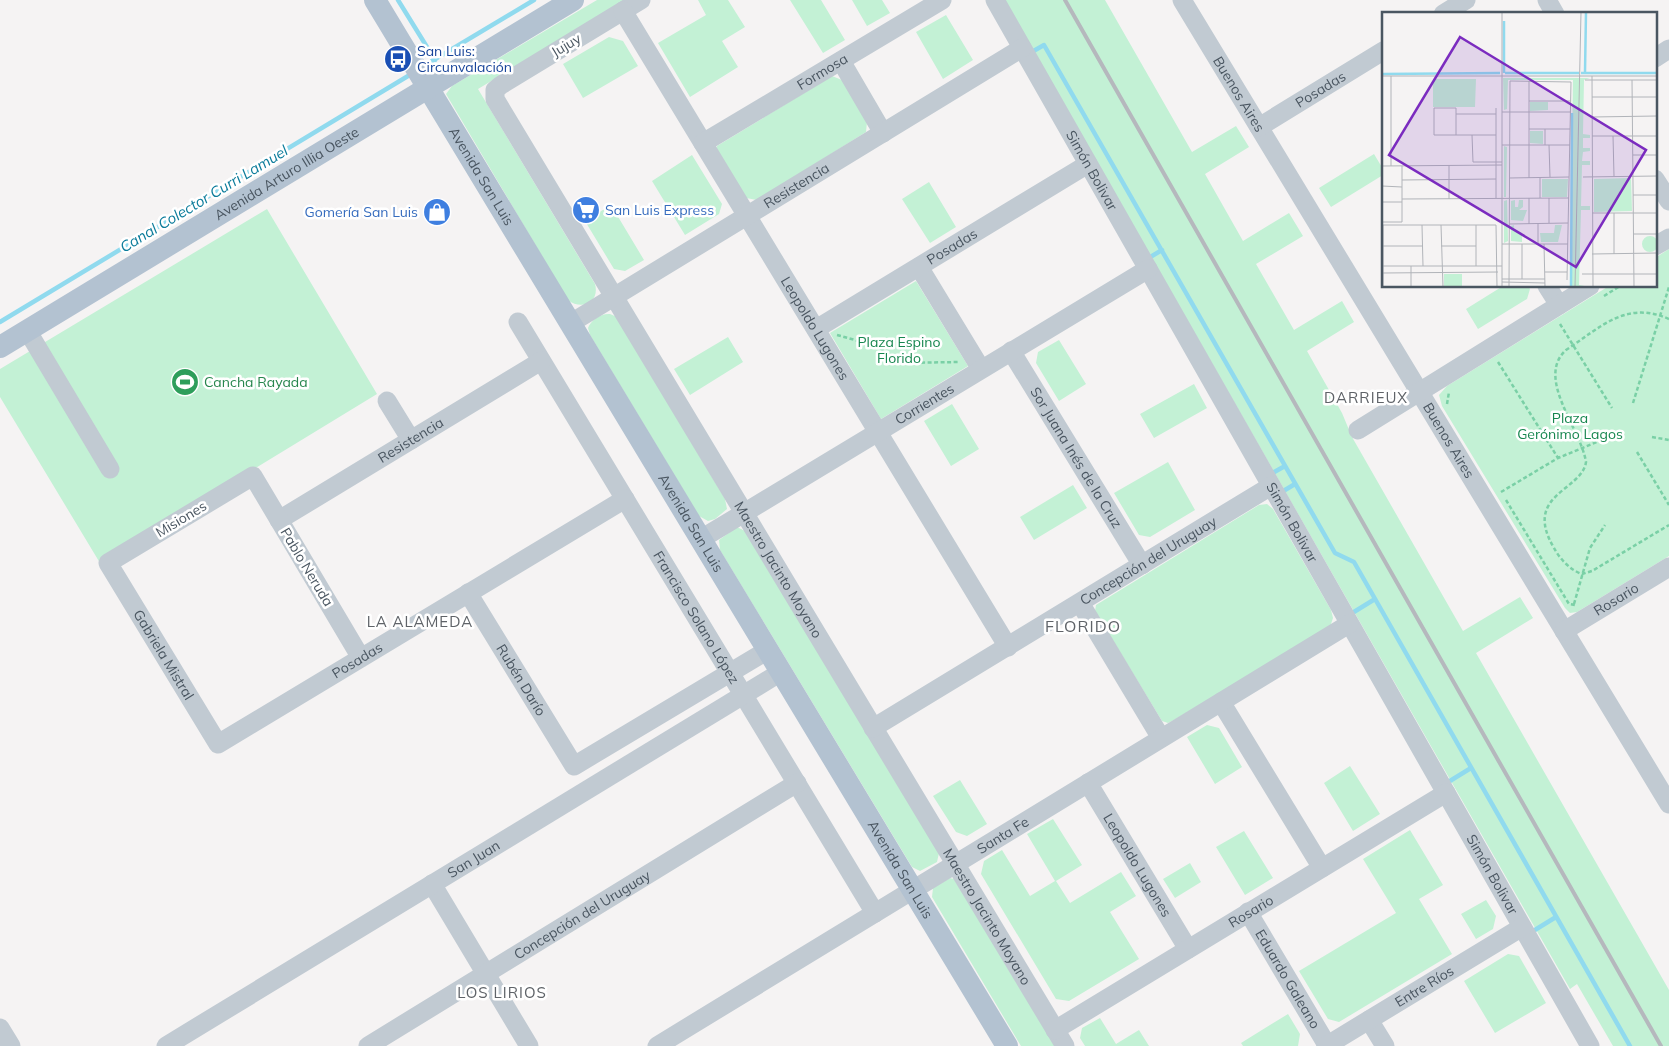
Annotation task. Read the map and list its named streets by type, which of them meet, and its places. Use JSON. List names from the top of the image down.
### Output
{
  "streets": {
    "main road": ["Avenida Arturo Illia Oeste", "Avenida San Luis"],
    "street": [
      "Jujuy",
      "Formosa",
      "Posadas",
      "Buenos Aires",
      "Simón Bolivar",
      "Resistencia",
      "Leopoldo Lugones",
      "Corrientes",
      "Sor Juana Inés de la Cruz",
      "Misiones",
      "Concepción del Uruguay",
      "Pablo Neruda",
      "Maestro Jacinto Moyano",
      "Rosario",
      "Francisco Solano López",
      "Gabriela Mistral",
      "Rubén Darío",
      "Santa Fe",
      "San Juan",
      "Eduardo Galeano",
      "Entre Ríos"
    ]
  },
  "crossings": [
    ["Jujuy", "Leopoldo Lugones"],
    ["Jujuy", "Maestro Jacinto Moyano"],
    ["Formosa", "Leopoldo Lugones"],
    ["Posadas", "Buenos Aires"],
    ["Posadas", "Simón Bolivar"],
    ["Posadas", "Leopoldo Lugones"],
    ["Posadas", "Pablo Neruda"],
    ["Posadas", "Francisco Solano López"],
    ["Posadas", "Gabriela Mistral"],
    ["Posadas", "Rubén Darío"],
    ["Buenos Aires", "Rosario"],
    ["Simón Bolivar", "Resistencia"],
    ["Simón Bolivar", "Corrientes"],
    ["Simón Bolivar", "Concepción del Uruguay"],
    ["Simón Bolivar", "Rosario"],
    ["Simón Bolivar", "Santa Fe"],
    ["Simón Bolivar", "Entre Ríos"],
    ["Avenida Arturo Illia Oeste", "Avenida San Luis"],
    ["Avenida San Luis", "Resistencia"],
    ["Avenida San Luis", "Corrientes"],
    ["Avenida San Luis", "Santa Fe"],
    ["Avenida San Luis", "San Juan"],
    ["Resistencia", "Leopoldo Lugones"],
    ["Resistencia", "Pablo Neruda"],
    ["Resistencia", "Maestro Jacinto Moyano"],
    ["Resistencia", "Francisco Solano López"],
    ["Leopoldo Lugones", "Corrientes"],
    ["Leopoldo Lugones", "Concepción del Uruguay"],
    ["Leopoldo Lugones", "Rosario"],
    ["Leopoldo Lugones", "Santa Fe"],
    ["Corrientes", "Sor Juana Inés de la Cruz"],
    ["Corrientes", "Maestro Jacinto Moyano"],
    ["Sor Juana Inés de la Cruz", "Concepción del Uruguay"],
    ["Misiones", "Pablo Neruda"],
    ["Misiones", "Gabriela Mistral"],
    ["Concepción del Uruguay", "Maestro Jacinto Moyano"],
    ["Concepción del Uruguay", "Francisco Solano López"],
    ["Maestro Jacinto Moyano", "Rosario"],
    ["Maestro Jacinto Moyano", "Santa Fe"],
    ["Rosario", "Eduardo Galeano"],
    ["Francisco Solano López", "Rubén Darío"],
    ["Francisco Solano López", "Santa Fe"],
    ["Francisco Solano López", "San Juan"],
    ["Eduardo Galeano", "Entre Ríos"]
  ],
  "districts": [
    "DARRIEUX",
    "LA ALAMEDA",
    "FLORIDO",
    "LOS LIRIOS"
  ],
  "water": ["Canal Colector Curri Lamuel"],
  "parks": ["Plaza Espino Florido", "Plaza Gerónimo Lagos"],
  "places": {
    "bus stop": ["San Luis: Circunvalación"],
    "supermarket": ["San Luis Express"],
    "shop": ["Gomería San Luis"],
    "sports": ["Cancha Rayada"]
  }
}
